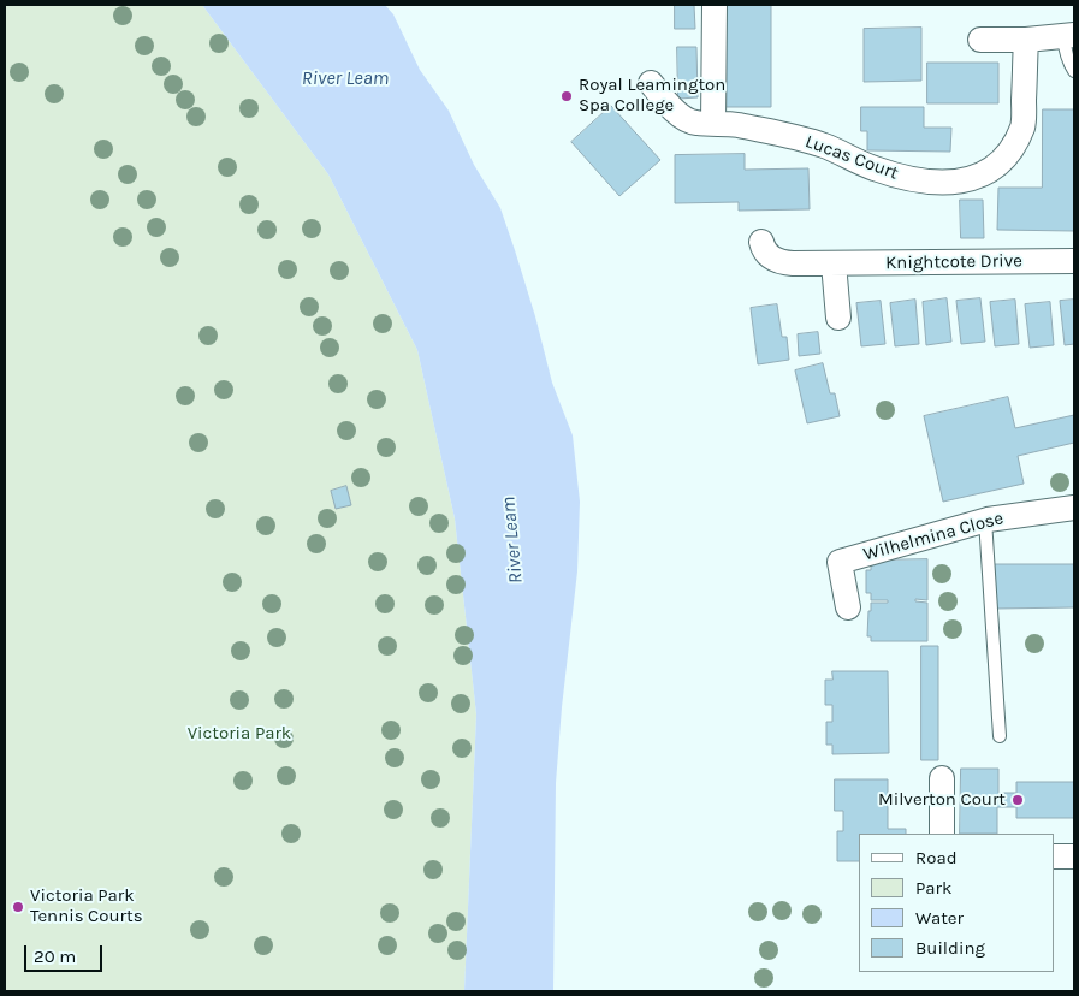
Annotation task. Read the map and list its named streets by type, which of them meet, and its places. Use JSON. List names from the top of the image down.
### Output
{
  "streets": {
    "street": ["Lucas Court", "Knightcote Drive", "Wilhelmina Close"]
  },
  "water": ["River Leam"],
  "parks": ["Victoria Park"],
  "places": ["Royal Leamington Spa College", "Milverton Court", "Victoria Park Tennis Courts"],
  "legend": [
    "Road",
    "Park",
    "Water",
    "Building"
  ],
  "scale_bar": "20 m"
}
